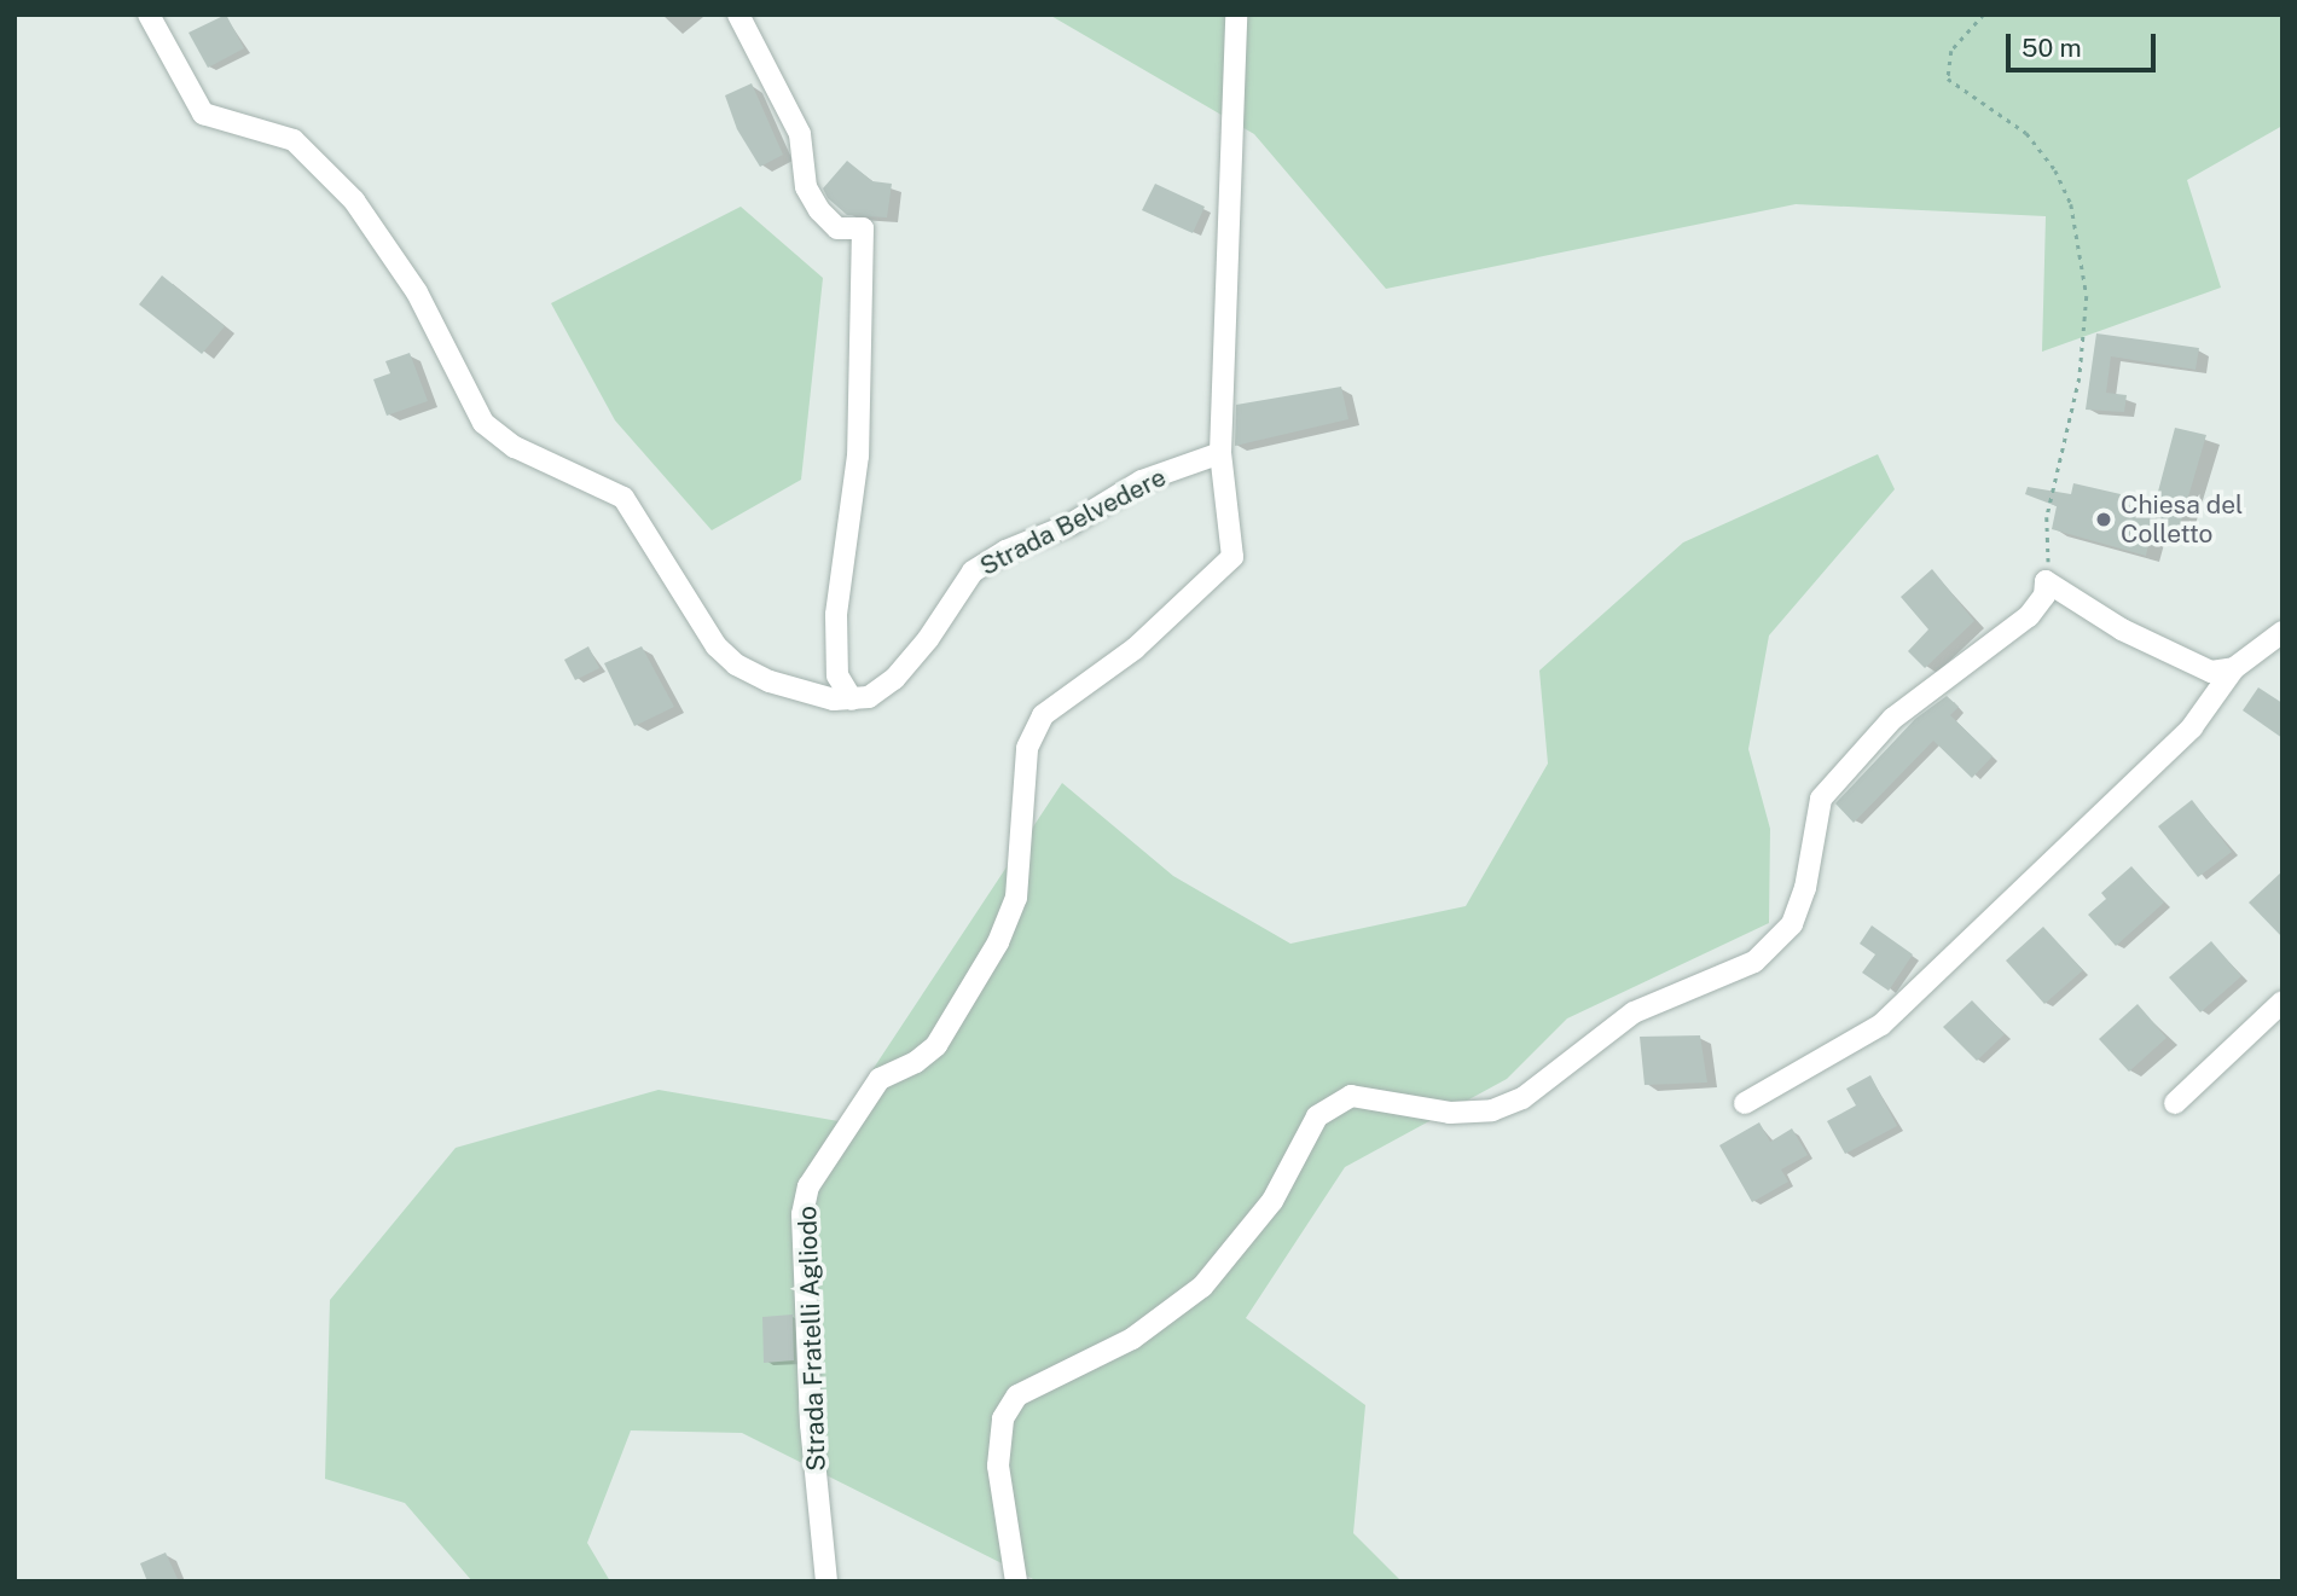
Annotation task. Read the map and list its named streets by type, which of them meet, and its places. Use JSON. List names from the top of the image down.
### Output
{
  "streets": {
    "street": ["Strada Belvedere", "Strada Fratelli Agliodo"]
  },
  "crossings": [
    ["Strada Belvedere", "Strada Fratelli Agliodo"]
  ],
  "places": ["Chiesa del Colletto"],
  "scale_bar": "50 m"
}
